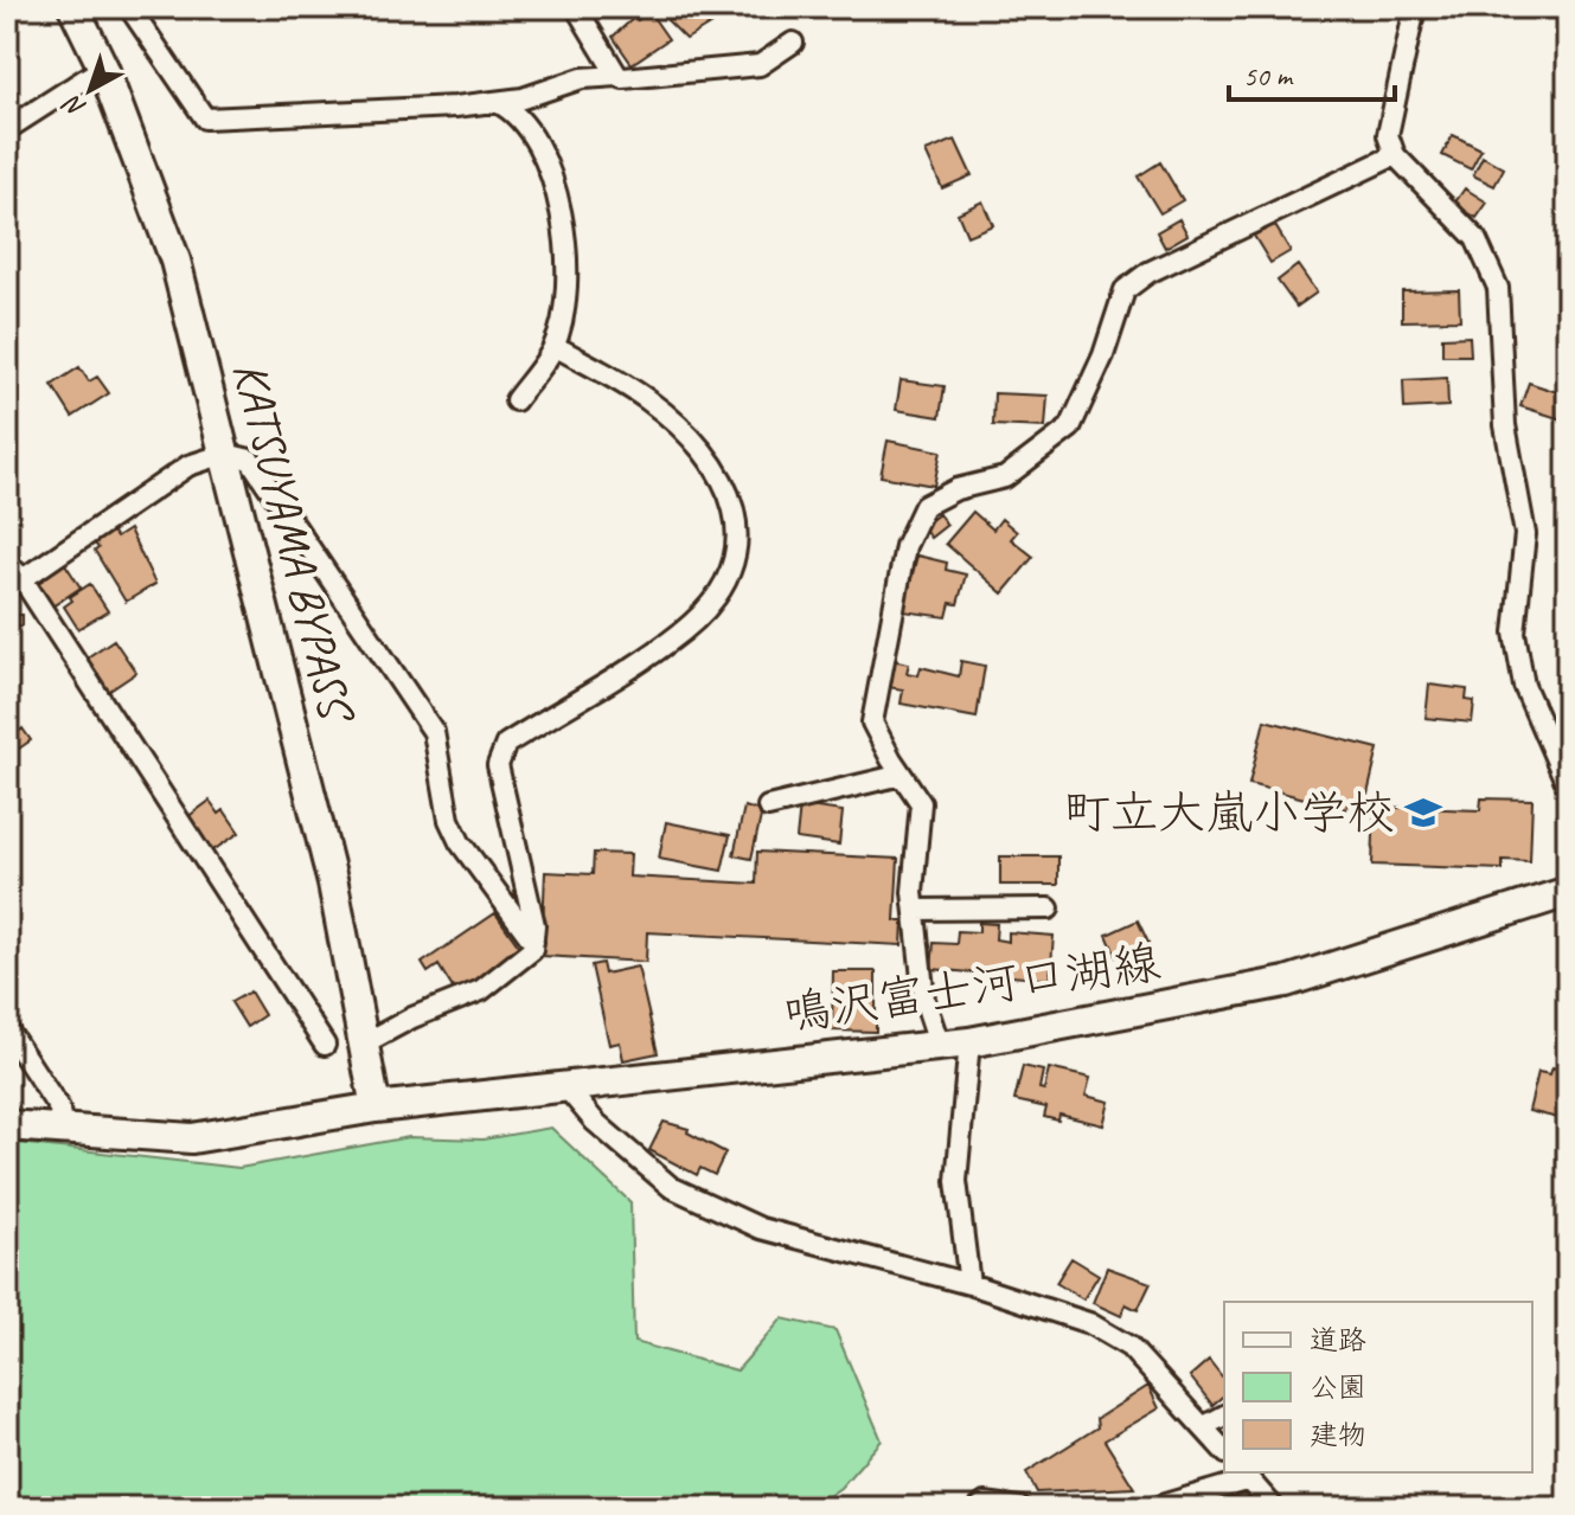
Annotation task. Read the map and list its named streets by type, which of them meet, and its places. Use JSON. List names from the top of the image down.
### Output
{
  "streets": {
    "main road": ["KATSUYAMA BYPASS", "鳴沢富士河口湖線"]
  },
  "crossings": [
    ["KATSUYAMA BYPASS", "鳴沢富士河口湖線"]
  ],
  "places": {
    "school or university": ["町立大嵐小学校"]
  },
  "legend": ["道路", "公園", "建物"],
  "scale_bar": "50 m",
  "north": "bottom left"
}
